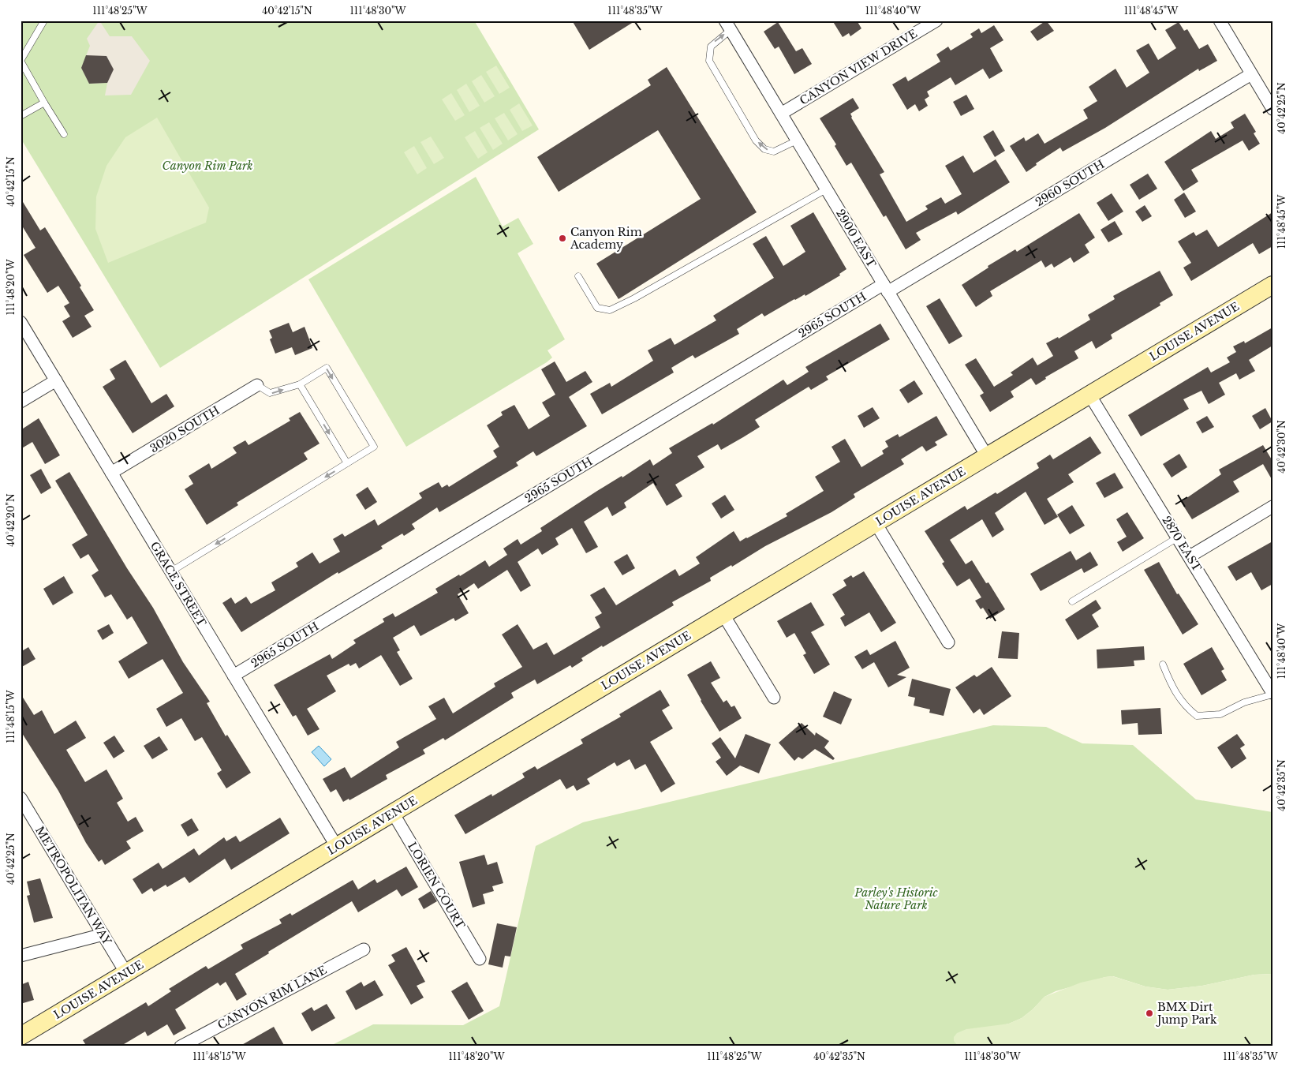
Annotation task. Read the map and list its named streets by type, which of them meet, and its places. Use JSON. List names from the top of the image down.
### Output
{
  "streets": {
    "street": [
      "CANYON VIEW DRIVE",
      "2960 SOUTH",
      "2900 EAST",
      "2965 SOUTH",
      "LOUISE AVENUE",
      "3020 SOUTH",
      "2870 EAST",
      "GRACE STREET",
      "METROPOLITAN WAY",
      "LORIEN COURT",
      "CANYON RIM LANE"
    ]
  },
  "crossings": [
    ["CANYON VIEW DRIVE", "2900 EAST"],
    ["2960 SOUTH", "2900 EAST"],
    ["2960 SOUTH", "2965 SOUTH"],
    ["2900 EAST", "2965 SOUTH"],
    ["2900 EAST", "LOUISE AVENUE"],
    ["2965 SOUTH", "GRACE STREET"],
    ["LOUISE AVENUE", "2870 EAST"],
    ["LOUISE AVENUE", "GRACE STREET"],
    ["LOUISE AVENUE", "METROPOLITAN WAY"],
    ["LOUISE AVENUE", "LORIEN COURT"],
    ["3020 SOUTH", "GRACE STREET"]
  ],
  "parks": ["Canyon Rim Park", "Parley's Historic Nature Park"],
  "places": ["Canyon Rim Academy", "BMX Dirt Jump Park"],
  "coordinates": [
    "111°48'25\"W",
    "40°42'15\"N",
    "111°48'30\"W",
    "111°48'35\"W",
    "111°48'40\"W",
    "111°48'45\"W",
    "40°42'25\"N",
    "111°48'20\"W",
    "40°42'30\"N",
    "40°42'20\"N",
    "111°48'15\"W",
    "40°42'35\"N"
  ]
}
